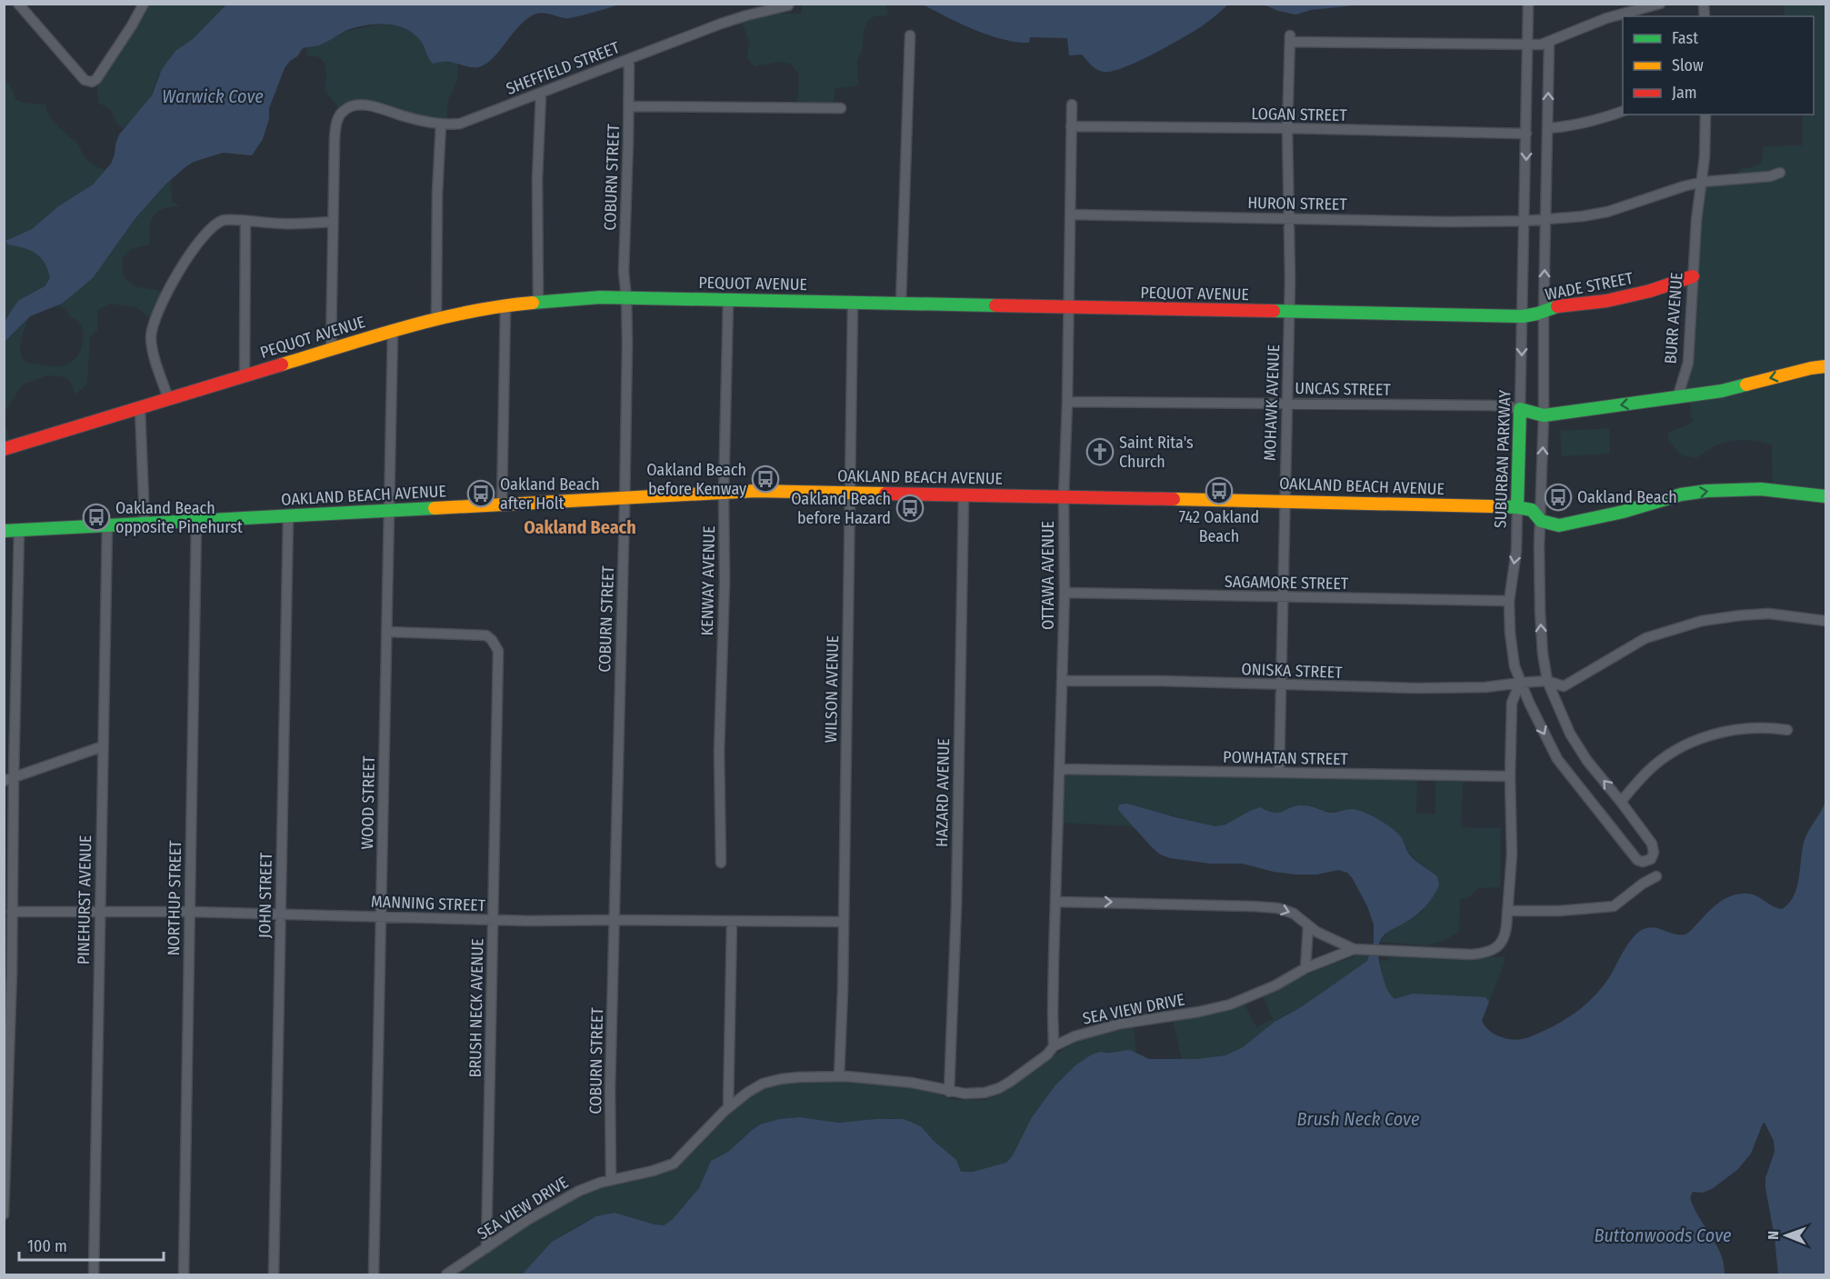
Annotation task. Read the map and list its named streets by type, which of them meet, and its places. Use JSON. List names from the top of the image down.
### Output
{
  "streets": {
    "street": [
      "SHEFFIELD STREET",
      "LOGAN STREET",
      "COBURN STREET",
      "HURON STREET",
      "PEQUOT AVENUE",
      "WADE STREET",
      "BURR AVENUE",
      "UNCAS STREET",
      "MOHAWK AVENUE",
      "SUBURBAN PARKWAY",
      "OAKLAND BEACH AVENUE",
      "OTTAWA AVENUE",
      "KENWAY AVENUE",
      "SAGAMORE STREET",
      "ONISKA STREET",
      "WILSON AVENUE",
      "POWHATAN STREET",
      "HAZARD AVENUE",
      "WOOD STREET",
      "JOHN STREET",
      "NORTHUP STREET",
      "PINEHURST AVENUE",
      "MANNING STREET",
      "BRUSH NECK AVENUE",
      "SEA VIEW DRIVE"
    ]
  },
  "crossings": [
    ["SHEFFIELD STREET", "COBURN STREET"],
    ["LOGAN STREET", "MOHAWK AVENUE"],
    ["LOGAN STREET", "SUBURBAN PARKWAY"],
    ["LOGAN STREET", "OTTAWA AVENUE"],
    ["COBURN STREET", "PEQUOT AVENUE"],
    ["COBURN STREET", "OAKLAND BEACH AVENUE"],
    ["COBURN STREET", "MANNING STREET"],
    ["COBURN STREET", "SEA VIEW DRIVE"],
    ["HURON STREET", "BURR AVENUE"],
    ["HURON STREET", "MOHAWK AVENUE"],
    ["HURON STREET", "SUBURBAN PARKWAY"],
    ["HURON STREET", "OTTAWA AVENUE"],
    ["PEQUOT AVENUE", "WADE STREET"],
    ["PEQUOT AVENUE", "MOHAWK AVENUE"],
    ["PEQUOT AVENUE", "SUBURBAN PARKWAY"],
    ["PEQUOT AVENUE", "OTTAWA AVENUE"],
    ["PEQUOT AVENUE", "KENWAY AVENUE"],
    ["PEQUOT AVENUE", "WILSON AVENUE"],
    ["PEQUOT AVENUE", "WOOD STREET"],
    ["WADE STREET", "BURR AVENUE"],
    ["WADE STREET", "SUBURBAN PARKWAY"],
    ["UNCAS STREET", "MOHAWK AVENUE"],
    ["UNCAS STREET", "SUBURBAN PARKWAY"],
    ["UNCAS STREET", "OTTAWA AVENUE"],
    ["MOHAWK AVENUE", "SUBURBAN PARKWAY"],
    ["MOHAWK AVENUE", "OAKLAND BEACH AVENUE"],
    ["MOHAWK AVENUE", "SAGAMORE STREET"],
    ["MOHAWK AVENUE", "ONISKA STREET"],
    ["MOHAWK AVENUE", "POWHATAN STREET"],
    ["SUBURBAN PARKWAY", "OAKLAND BEACH AVENUE"],
    ["SUBURBAN PARKWAY", "SAGAMORE STREET"],
    ["SUBURBAN PARKWAY", "ONISKA STREET"],
    ["OAKLAND BEACH AVENUE", "OTTAWA AVENUE"],
    ["OAKLAND BEACH AVENUE", "KENWAY AVENUE"],
    ["OAKLAND BEACH AVENUE", "WILSON AVENUE"],
    ["OAKLAND BEACH AVENUE", "HAZARD AVENUE"],
    ["OAKLAND BEACH AVENUE", "WOOD STREET"],
    ["OAKLAND BEACH AVENUE", "JOHN STREET"],
    ["OAKLAND BEACH AVENUE", "NORTHUP STREET"],
    ["OAKLAND BEACH AVENUE", "PINEHURST AVENUE"],
    ["OTTAWA AVENUE", "SAGAMORE STREET"],
    ["OTTAWA AVENUE", "ONISKA STREET"],
    ["OTTAWA AVENUE", "POWHATAN STREET"],
    ["OTTAWA AVENUE", "SEA VIEW DRIVE"],
    ["WILSON AVENUE", "MANNING STREET"],
    ["WILSON AVENUE", "SEA VIEW DRIVE"],
    ["HAZARD AVENUE", "SEA VIEW DRIVE"],
    ["WOOD STREET", "MANNING STREET"],
    ["WOOD STREET", "BRUSH NECK AVENUE"],
    ["JOHN STREET", "MANNING STREET"],
    ["NORTHUP STREET", "MANNING STREET"],
    ["PINEHURST AVENUE", "MANNING STREET"],
    ["MANNING STREET", "BRUSH NECK AVENUE"],
    ["BRUSH NECK AVENUE", "SEA VIEW DRIVE"]
  ],
  "districts": ["Oakland Beach"],
  "water": ["Warwick Cove", "Brush Neck Cove", "Buttonwoods Cove"],
  "places": {
    "church": ["Saint Rita's Church"],
    "bus stop": [
      "Oakland Beach before Kenway",
      "742 Oakland Beach",
      "Oakland Beach after Holt",
      "Oakland Beach",
      "Oakland Beach before Hazard",
      "Oakland Beach opposite Pinehurst"
    ]
  },
  "legend": ["Fast", "Slow", "Jam"],
  "scale_bar": "100 m",
  "north": "left"
}
